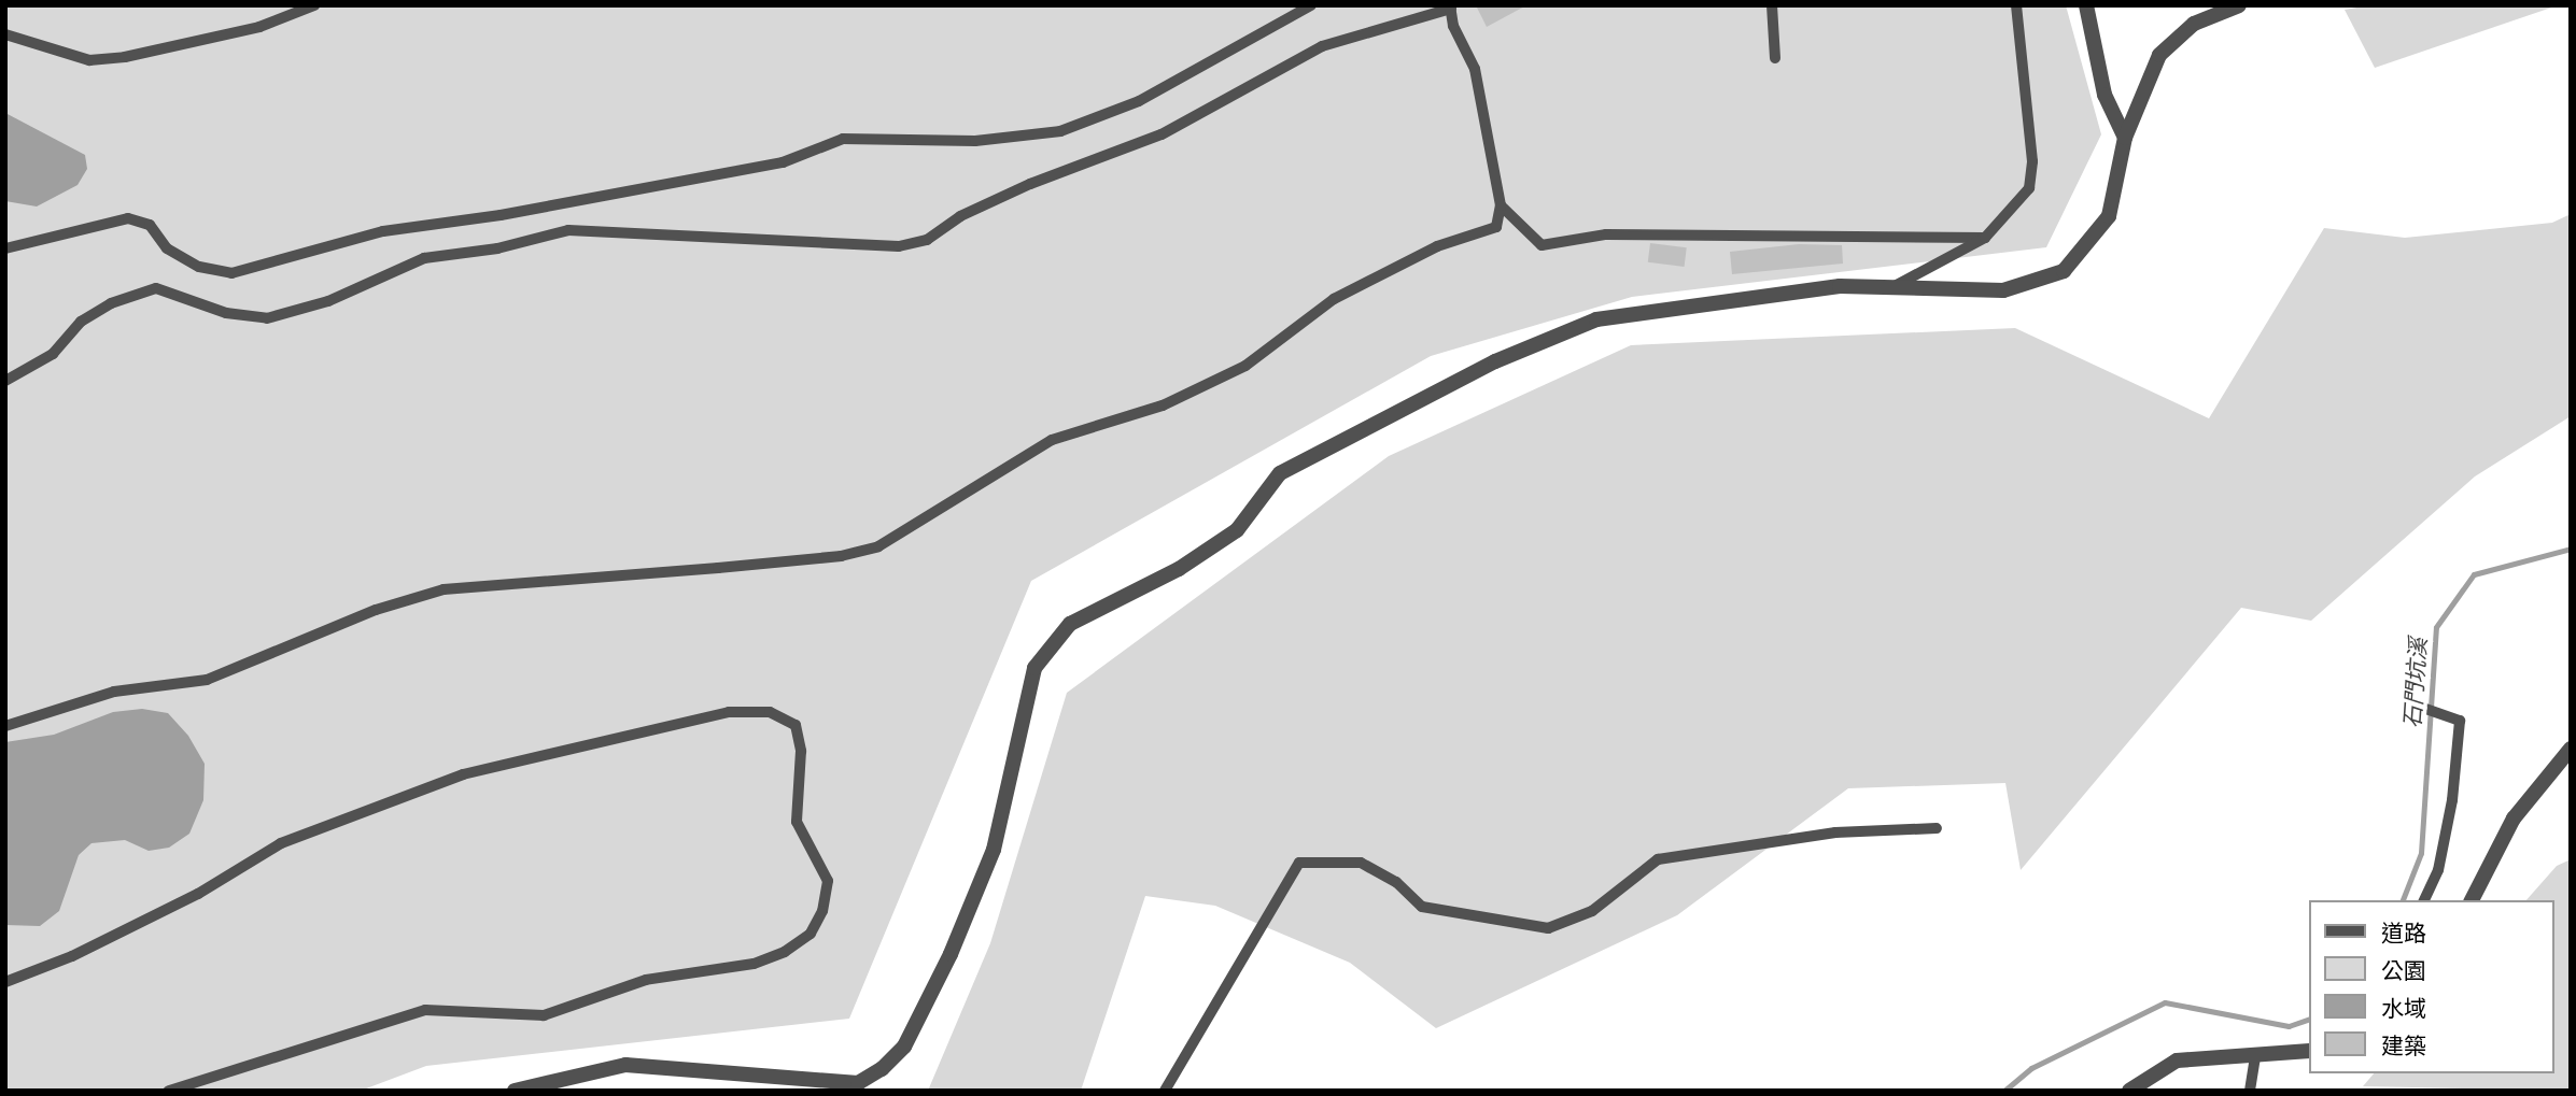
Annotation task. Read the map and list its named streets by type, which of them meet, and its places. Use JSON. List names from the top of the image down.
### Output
{
  "water": ["石門坑溪"],
  "legend": [
    "道路",
    "公園",
    "水域",
    "建築"
  ]
}
